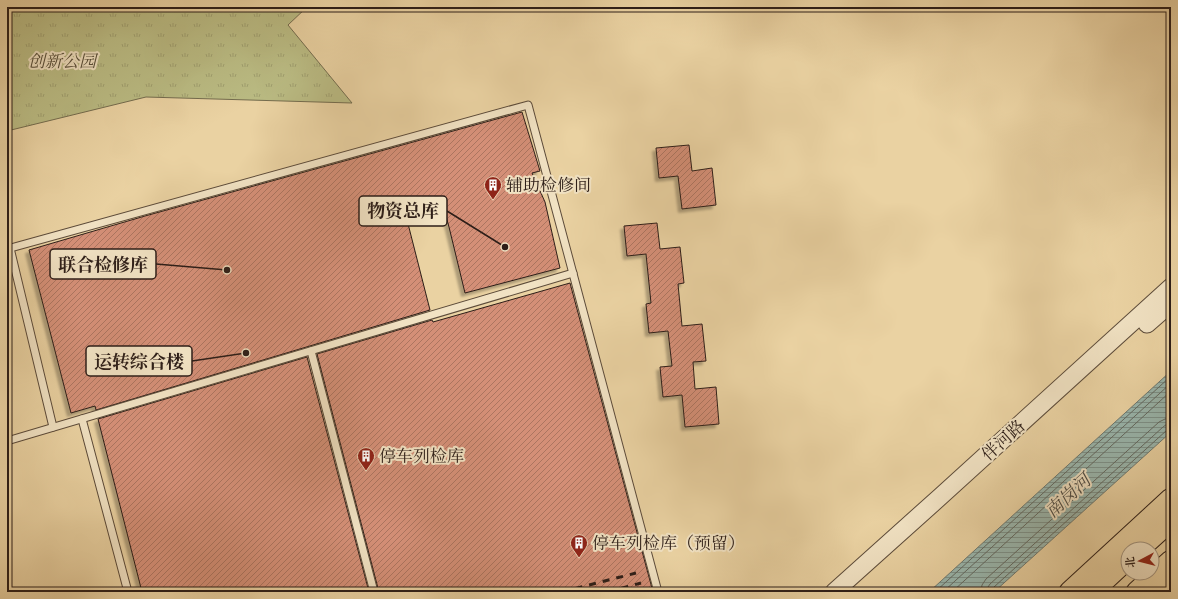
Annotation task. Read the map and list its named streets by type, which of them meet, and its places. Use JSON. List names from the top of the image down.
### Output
{
  "streets": {
    "street": ["伴河路"]
  },
  "water": ["南岗河"],
  "parks": ["创新公园"],
  "places": {
    "building": ["辅助检修间", "停车列检库", "停车列检库（预留）"],
    "other": ["物资总库", "联合检修库", "运转综合楼"]
  },
  "north": "left"
}
